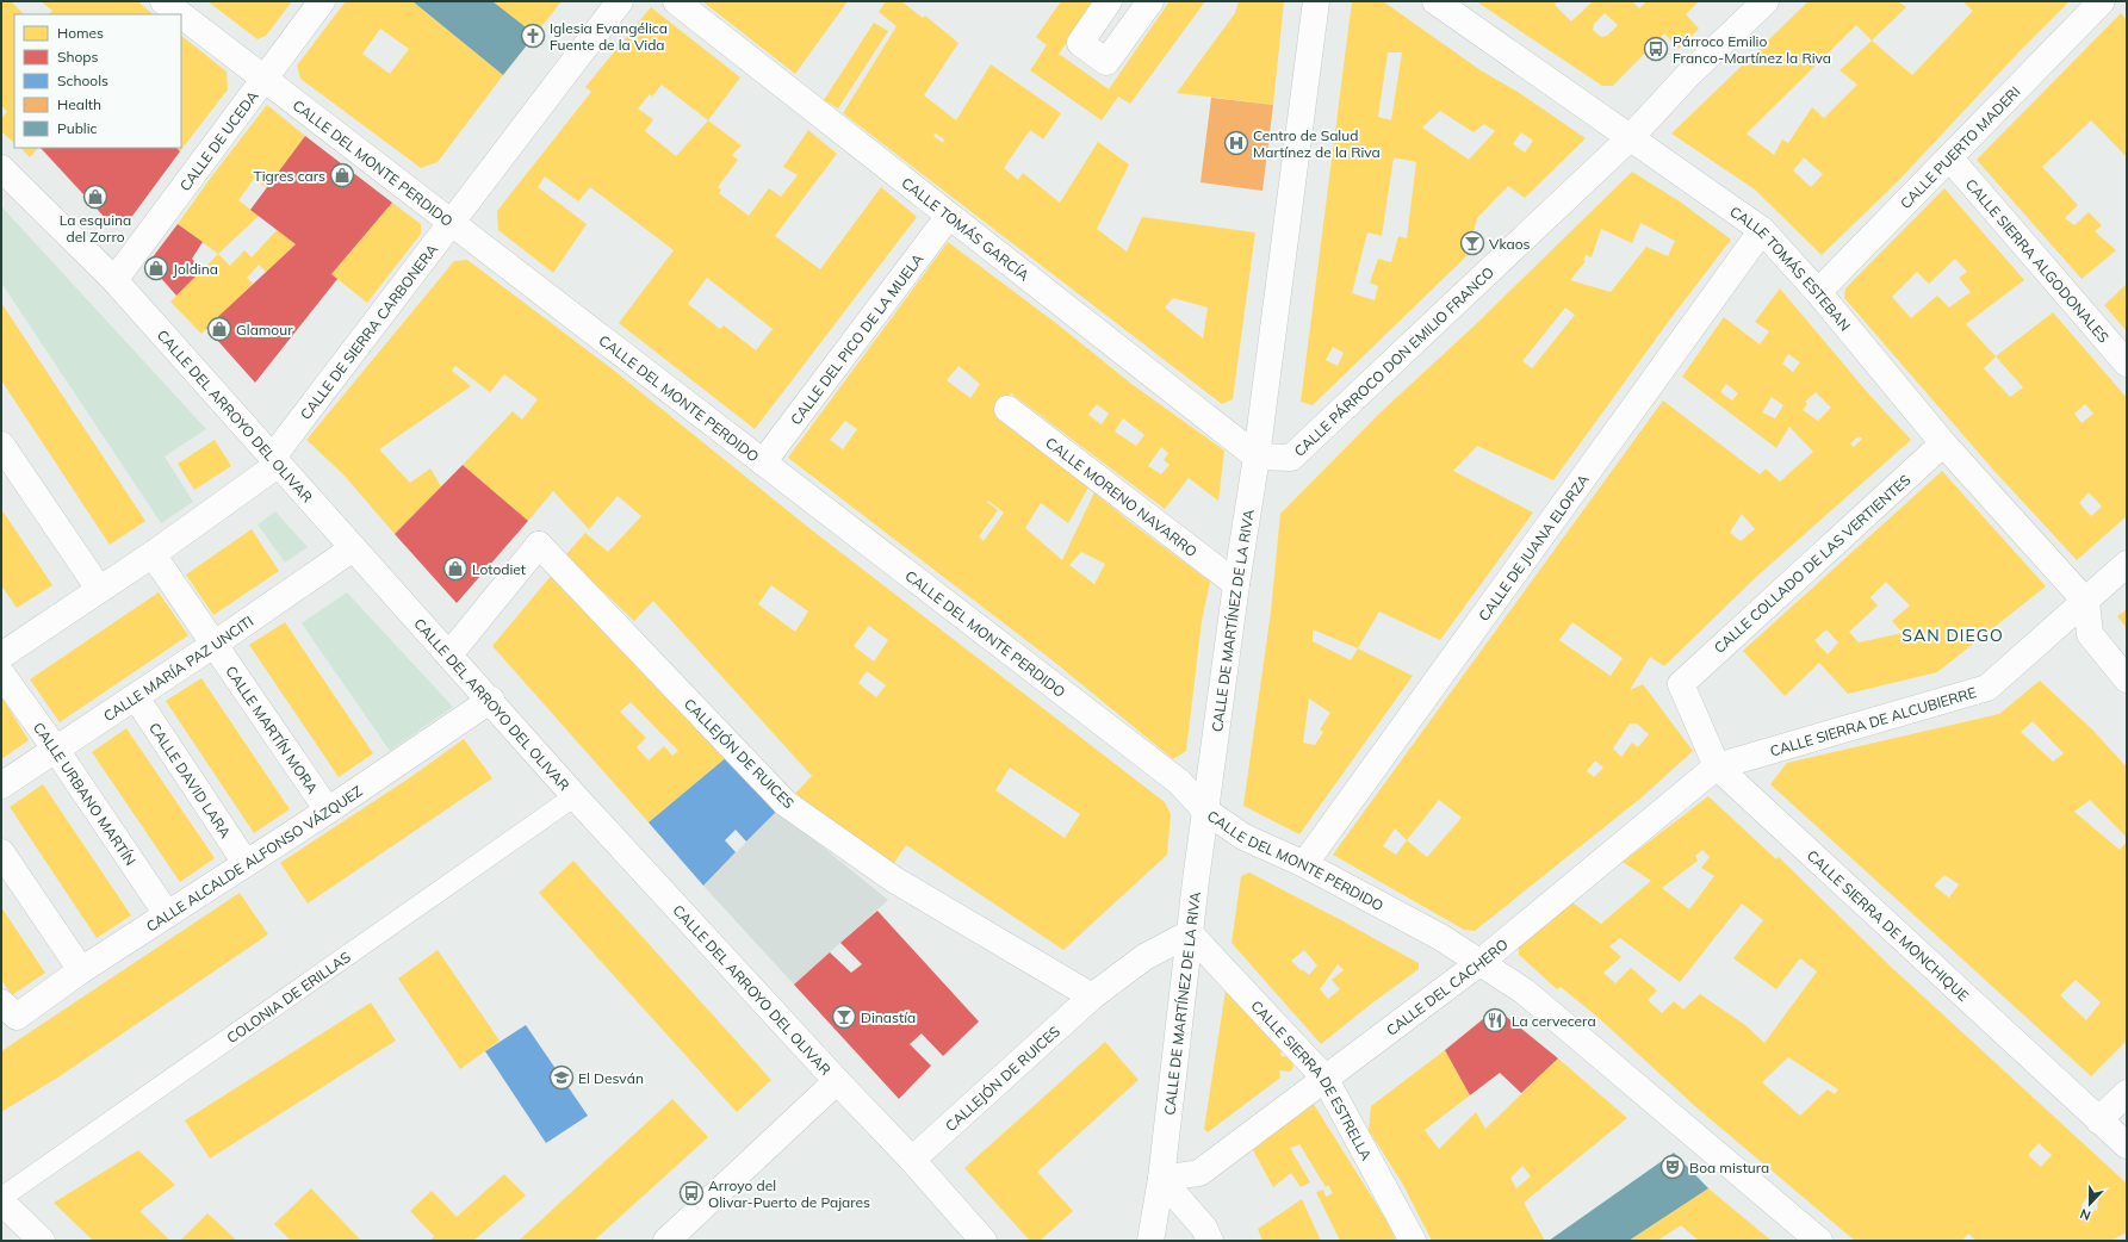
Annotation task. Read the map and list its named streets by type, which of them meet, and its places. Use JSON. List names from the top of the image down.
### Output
{
  "streets": {
    "street": [
      "CALLE DE UCEDA",
      "CALLE PUERTO MADERI",
      "CALLE DEL MONTE PERDIDO",
      "CALLE TOMÁS GARCÍA",
      "CALLE SIERRA ALGODONALES",
      "CALLE TOMÁS ESTEBAN",
      "CALLE DE SIERRA CARBONERA",
      "CALLE DEL PICO DE LA MUELA",
      "CALLE PÁRROCO DON EMILIO FRANCO",
      "CALLE DEL ARROYO DEL OLIVAR",
      "CALLE MORENO NAVARRO",
      "CALLE DE JUANA ELORZA",
      "CALLE COLLADO DE LAS VERTIENTES",
      "CALLE DE MARTÍNEZ DE LA RIVA",
      "CALLE MARÍA PAZ UNCITI",
      "CALLE SIERRA DE ALCUBIERRE",
      "CALLE MARTÍN MORA",
      "CALLEJÓN DE RUICES",
      "CALLE DAVID LARA",
      "CALLE URBANO MARTÍN",
      "CALLE ALCALDE ALFONSO VÁZQUEZ",
      "CALLE SIERRA DE MONCHIQUE",
      "CALLE DEL CACHERO",
      "CALLE SIERRA DE ESTRELLA"
    ],
    "lane": ["COLONIA DE ERILLAS"]
  },
  "crossings": [
    ["CALLE DE UCEDA", "CALLE DEL MONTE PERDIDO"],
    ["CALLE DE UCEDA", "CALLE DEL ARROYO DEL OLIVAR"],
    ["CALLE PUERTO MADERI", "CALLE SIERRA ALGODONALES"],
    ["CALLE PUERTO MADERI", "CALLE TOMÁS ESTEBAN"],
    ["CALLE DEL MONTE PERDIDO", "CALLE DE SIERRA CARBONERA"],
    ["CALLE DEL MONTE PERDIDO", "CALLE DEL PICO DE LA MUELA"],
    ["CALLE DEL MONTE PERDIDO", "CALLE DE JUANA ELORZA"],
    ["CALLE DEL MONTE PERDIDO", "CALLE DE MARTÍNEZ DE LA RIVA"],
    ["CALLE DEL MONTE PERDIDO", "CALLE DEL CACHERO"],
    ["CALLE TOMÁS GARCÍA", "CALLE DEL PICO DE LA MUELA"],
    ["CALLE TOMÁS GARCÍA", "CALLE PÁRROCO DON EMILIO FRANCO"],
    ["CALLE TOMÁS GARCÍA", "CALLE DE MARTÍNEZ DE LA RIVA"],
    ["CALLE TOMÁS ESTEBAN", "CALLE PÁRROCO DON EMILIO FRANCO"],
    ["CALLE TOMÁS ESTEBAN", "CALLE DE JUANA ELORZA"],
    ["CALLE TOMÁS ESTEBAN", "CALLE COLLADO DE LAS VERTIENTES"],
    ["CALLE TOMÁS ESTEBAN", "CALLE SIERRA DE ALCUBIERRE"],
    ["CALLE DE SIERRA CARBONERA", "CALLE DEL ARROYO DEL OLIVAR"],
    ["CALLE DE SIERRA CARBONERA", "CALLE MARTÍN MORA"],
    ["CALLE DE SIERRA CARBONERA", "CALLE URBANO MARTÍN"],
    ["CALLE PÁRROCO DON EMILIO FRANCO", "CALLE DE MARTÍNEZ DE LA RIVA"],
    ["CALLE DEL ARROYO DEL OLIVAR", "CALLE MARÍA PAZ UNCITI"],
    ["CALLE DEL ARROYO DEL OLIVAR", "CALLEJÓN DE RUICES"],
    ["CALLE DEL ARROYO DEL OLIVAR", "CALLE ALCALDE ALFONSO VÁZQUEZ"],
    ["CALLE DEL ARROYO DEL OLIVAR", "COLONIA DE ERILLAS"],
    ["CALLE MORENO NAVARRO", "CALLE DE MARTÍNEZ DE LA RIVA"],
    ["CALLE COLLADO DE LAS VERTIENTES", "CALLE SIERRA DE MONCHIQUE"],
    ["CALLE DE MARTÍNEZ DE LA RIVA", "CALLEJÓN DE RUICES"],
    ["CALLE DE MARTÍNEZ DE LA RIVA", "CALLE DEL CACHERO"],
    ["CALLE DE MARTÍNEZ DE LA RIVA", "CALLE SIERRA DE ESTRELLA"],
    ["CALLE MARÍA PAZ UNCITI", "CALLE MARTÍN MORA"],
    ["CALLE MARÍA PAZ UNCITI", "CALLE DAVID LARA"],
    ["CALLE MARÍA PAZ UNCITI", "CALLE URBANO MARTÍN"],
    ["CALLE SIERRA DE ALCUBIERRE", "CALLE SIERRA DE MONCHIQUE"],
    ["CALLE SIERRA DE ALCUBIERRE", "CALLE DEL CACHERO"],
    ["CALLE MARTÍN MORA", "CALLE ALCALDE ALFONSO VÁZQUEZ"],
    ["CALLEJÓN DE RUICES", "CALLE SIERRA DE ESTRELLA"],
    ["CALLE DAVID LARA", "CALLE ALCALDE ALFONSO VÁZQUEZ"],
    ["CALLE URBANO MARTÍN", "CALLE ALCALDE ALFONSO VÁZQUEZ"],
    ["CALLE SIERRA DE MONCHIQUE", "CALLE DEL CACHERO"],
    ["CALLE DEL CACHERO", "CALLE SIERRA DE ESTRELLA"]
  ],
  "districts": ["SAN DIEGO"],
  "places": {
    "church": ["Iglesia Evangélica Fuente de la Vida"],
    "bus stop": ["Párroco Emilio Franco-Martínez la Riva", "Arroyo del Olivar-Puerto de Pajares"],
    "hospital": ["Centro de Salud Martínez de la Riva"],
    "shop": [
      "Tigres cars",
      "La esquina del Zorro",
      "Joldina",
      "Glamour",
      "Lotodiet"
    ],
    "bar": ["Vkaos", "Dinastía"],
    "restaurant": ["La cervecera"],
    "school or university": ["El Desván"],
    "theatre": ["Boa mistura"]
  },
  "legend": [
    "Homes",
    "Shops",
    "Schools",
    "Health",
    "Public"
  ],
  "north": "bottom"
}
